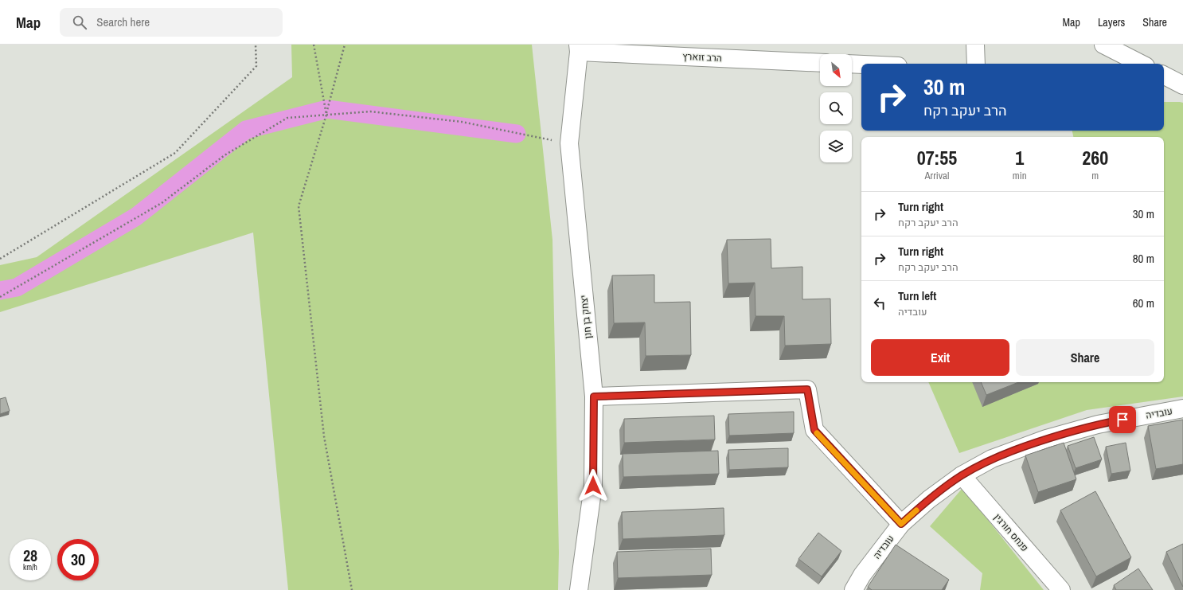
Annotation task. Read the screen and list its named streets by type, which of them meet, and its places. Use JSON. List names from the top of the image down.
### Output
{
  "streets": {
    "street": [
      "הרב זוארץ",
      "יצחק בן חנן",
      "עובדיה",
      "פנחס חורגין"
    ]
  },
  "crossings": [
    ["הרב זוארץ", "יצחק בן חנן"],
    ["עובדיה", "פנחס חורגין"]
  ],
  "north": "bottom right",
  "page": {
    "header": "Map",
    "search": "Search here",
    "nav": ["Map", "Layers", "Share"],
    "turn": ["30 m", "הרב יעקב רקח"],
    "eta": [
      "07:55",
      "Arrival",
      "1",
      "min",
      "260",
      "m"
    ],
    "list": [
      {
        "name": "Turn right",
        "note": "הרב יעקב רקח",
        "value": "30 m"
      },
      {
        "name": "Turn right",
        "note": "הרב יעקב רקח",
        "value": "80 m"
      },
      {
        "name": "Turn left",
        "note": "עובדיה",
        "value": "60 m"
      }
    ],
    "buttons": ["Exit", "Share"],
    "speed": "28 km/h",
    "limit": "30"
  }
}
